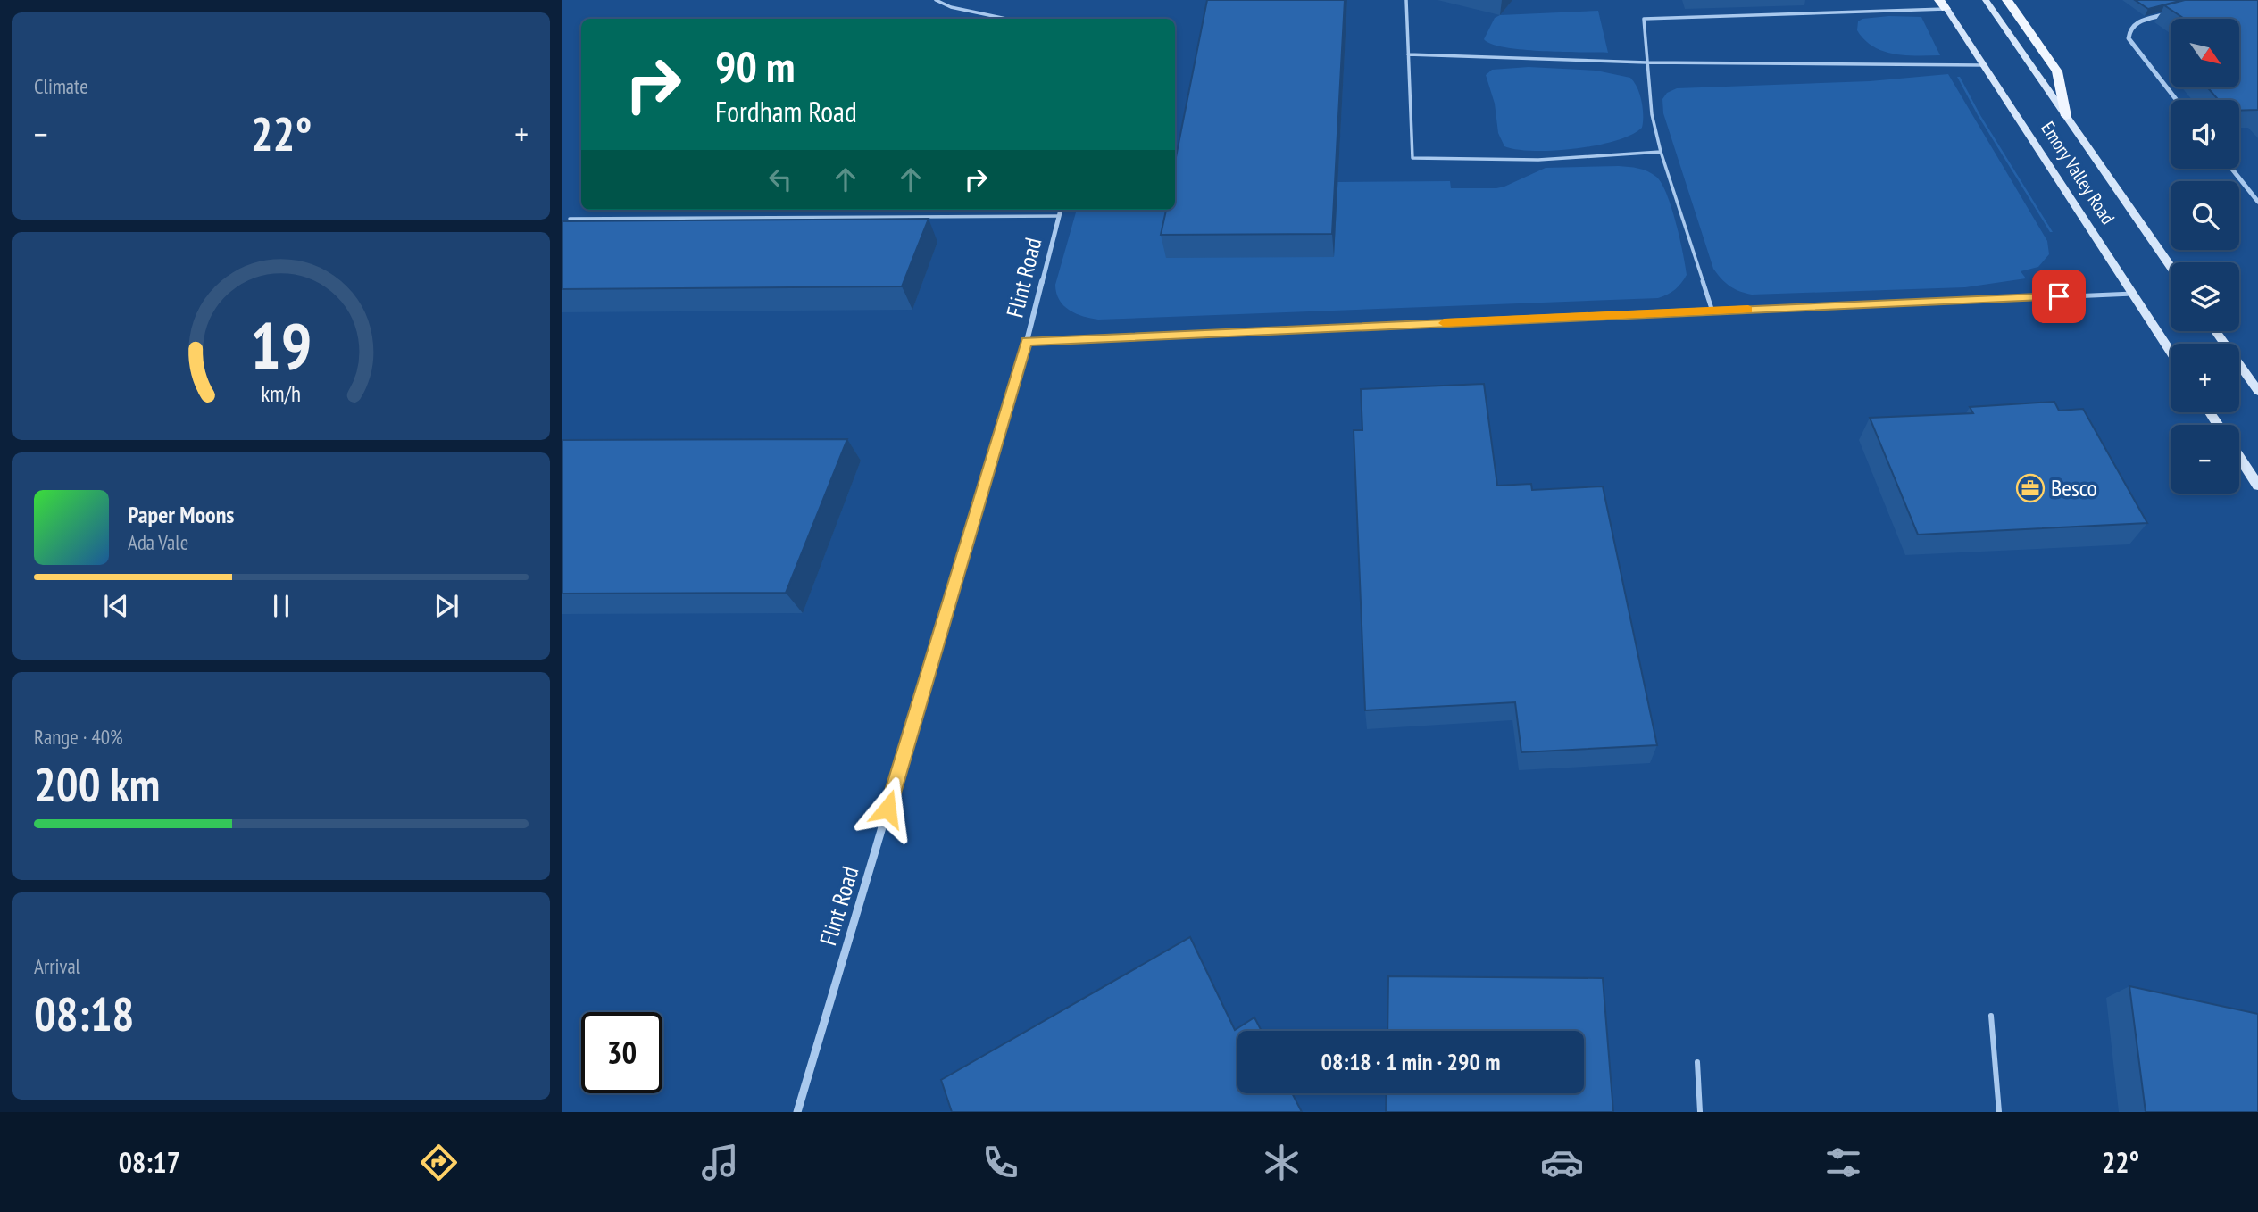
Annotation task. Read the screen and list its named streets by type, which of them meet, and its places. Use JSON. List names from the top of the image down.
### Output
{
  "streets": {
    "main road": ["Emory Valley Road"],
    "street": ["Flint Road"]
  },
  "places": {
    "office": ["Besco"]
  },
  "north": "bottom right",
  "page": {
    "tile": [
      "Climate",
      ["Range · 40%", "200 km"],
      ["Arrival", "08:18"]
    ],
    "map_buttons": ["+", "−"],
    "turn": ["90 m", "Fordham Road"],
    "heat": ["−", "22°", "+"],
    "song": ["Paper Moons", "Ada Vale"],
    "limit": "30",
    "trip": "08:18 · 1 min · 290 m",
    "tabs": ["08:17", "22°"],
    "gauge": ["19", "km/h"]
  }
}
